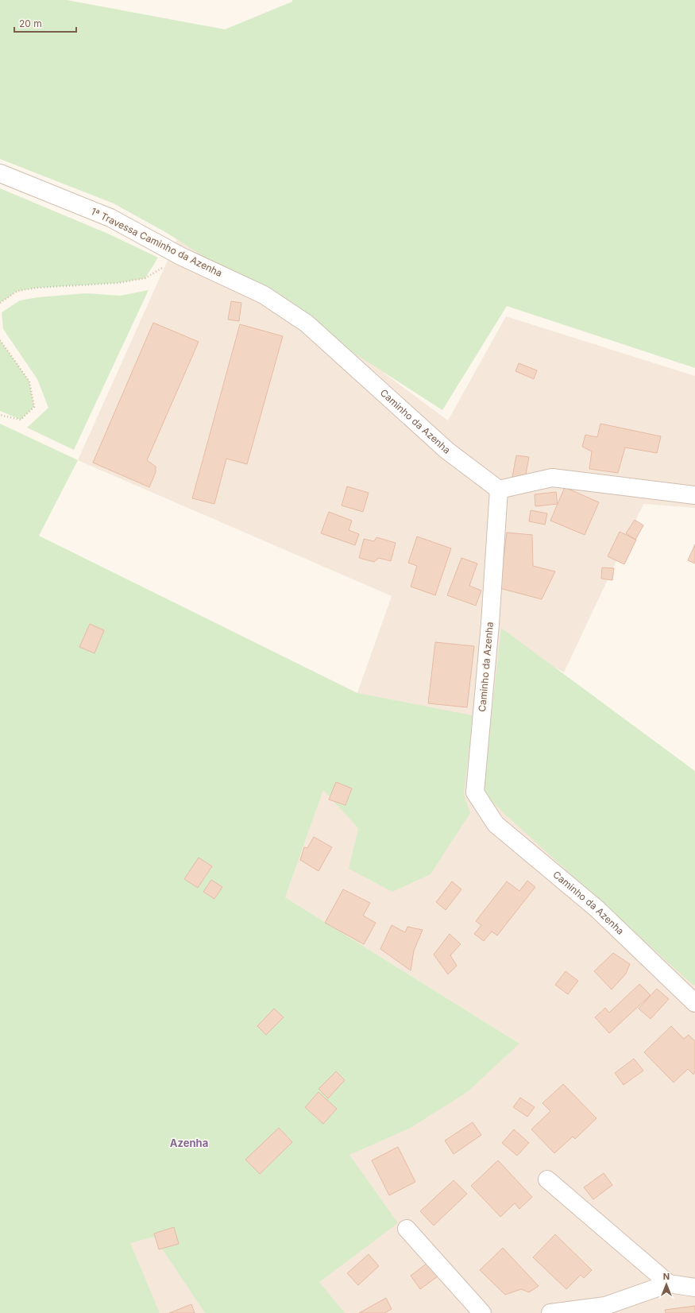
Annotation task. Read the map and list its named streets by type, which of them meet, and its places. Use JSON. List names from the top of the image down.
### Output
{
  "streets": {
    "street": ["1ª Travessa Caminho da Azenha", "Caminho da Azenha"]
  },
  "crossings": [
    ["1ª Travessa Caminho da Azenha", "Caminho da Azenha"]
  ],
  "districts": ["Azenha"],
  "scale_bar": "20 m",
  "north": "top"
}
